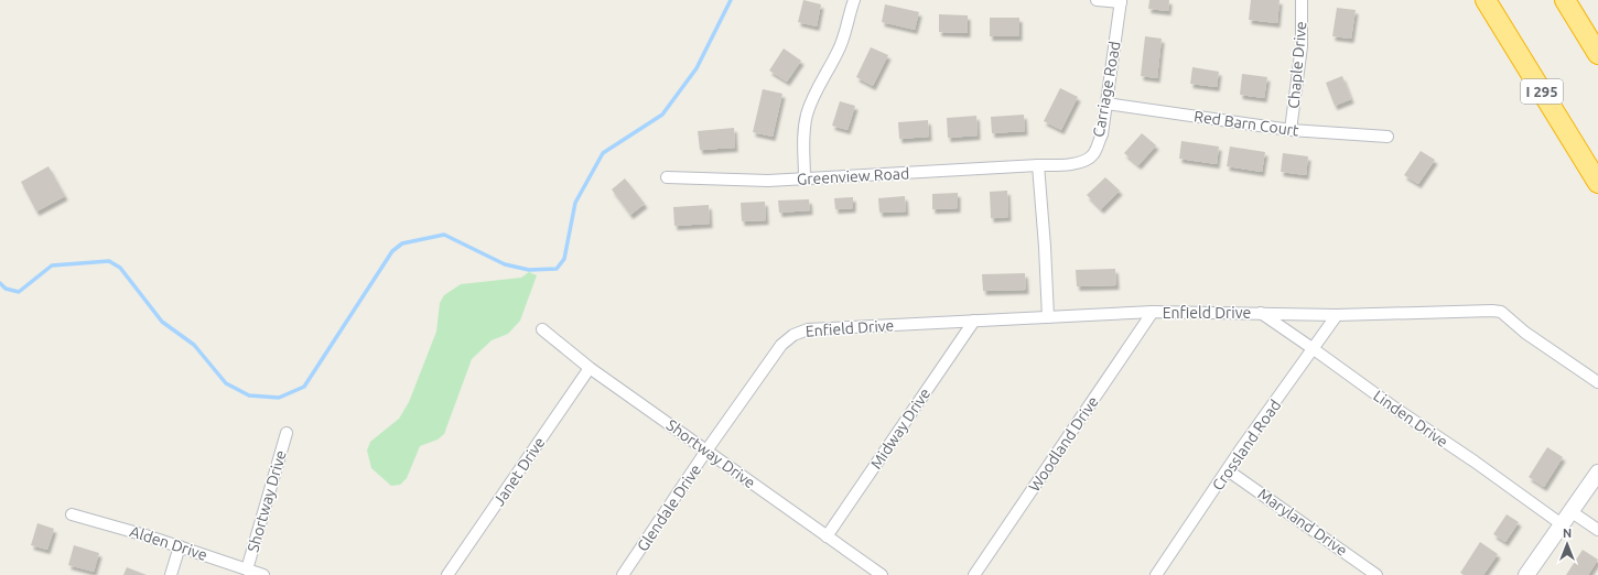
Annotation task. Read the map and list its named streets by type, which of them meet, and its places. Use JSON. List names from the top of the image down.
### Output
{
  "streets": {
    "highway": ["I 295"],
    "street": [
      "Chaple Drive",
      "Carriage Road",
      "Red Barn Court",
      "Greenview Road",
      "Enfield Drive",
      "Linden Drive",
      "Midway Drive",
      "Woodland Drive",
      "Crossland Road",
      "Shortway Drive",
      "Janet Drive",
      "Glendale Drive",
      "Maryland Drive",
      "Alden Drive"
    ]
  },
  "crossings": [
    ["Chaple Drive", "Red Barn Court"],
    ["Carriage Road", "Red Barn Court"],
    ["Carriage Road", "Greenview Road"],
    ["Enfield Drive", "Linden Drive"],
    ["Enfield Drive", "Midway Drive"],
    ["Enfield Drive", "Woodland Drive"],
    ["Enfield Drive", "Crossland Road"],
    ["Enfield Drive", "Glendale Drive"],
    ["Linden Drive", "Crossland Road"],
    ["Midway Drive", "Shortway Drive"],
    ["Crossland Road", "Maryland Drive"],
    ["Shortway Drive", "Janet Drive"],
    ["Shortway Drive", "Glendale Drive"],
    ["Shortway Drive", "Alden Drive"]
  ],
  "north": "top"
}
